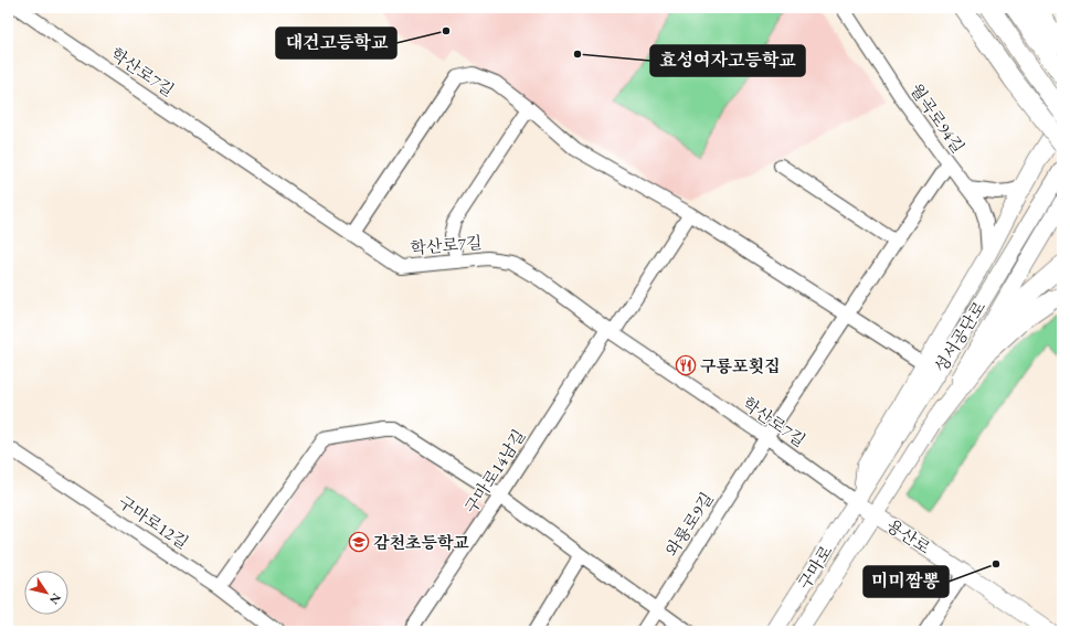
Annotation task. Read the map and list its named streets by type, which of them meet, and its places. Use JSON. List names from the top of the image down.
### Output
{
  "streets": {
    "main road": ["성서공단로", "용산로", "구마로"],
    "street": [
      "학산로7길",
      "월곡로94길",
      "구마로14남길",
      "구마로12길",
      "와룡로9길"
    ]
  },
  "crossings": [
    ["학산로7길", "성서공단로"],
    ["학산로7길", "구마로14남길"],
    ["학산로7길", "와룡로9길"],
    ["학산로7길", "용산로"],
    ["학산로7길", "구마로"],
    ["월곡로94길", "와룡로9길"],
    ["성서공단로", "용산로"],
    ["성서공단로", "구마로"],
    ["용산로", "구마로"]
  ],
  "places": {
    "other": ["대건고등학교", "효성여자고등학교", "미미짬뽕"],
    "restaurant": ["구룡포횟집"],
    "school or university": ["감천초등학교"]
  },
  "north": "bottom right"
}
